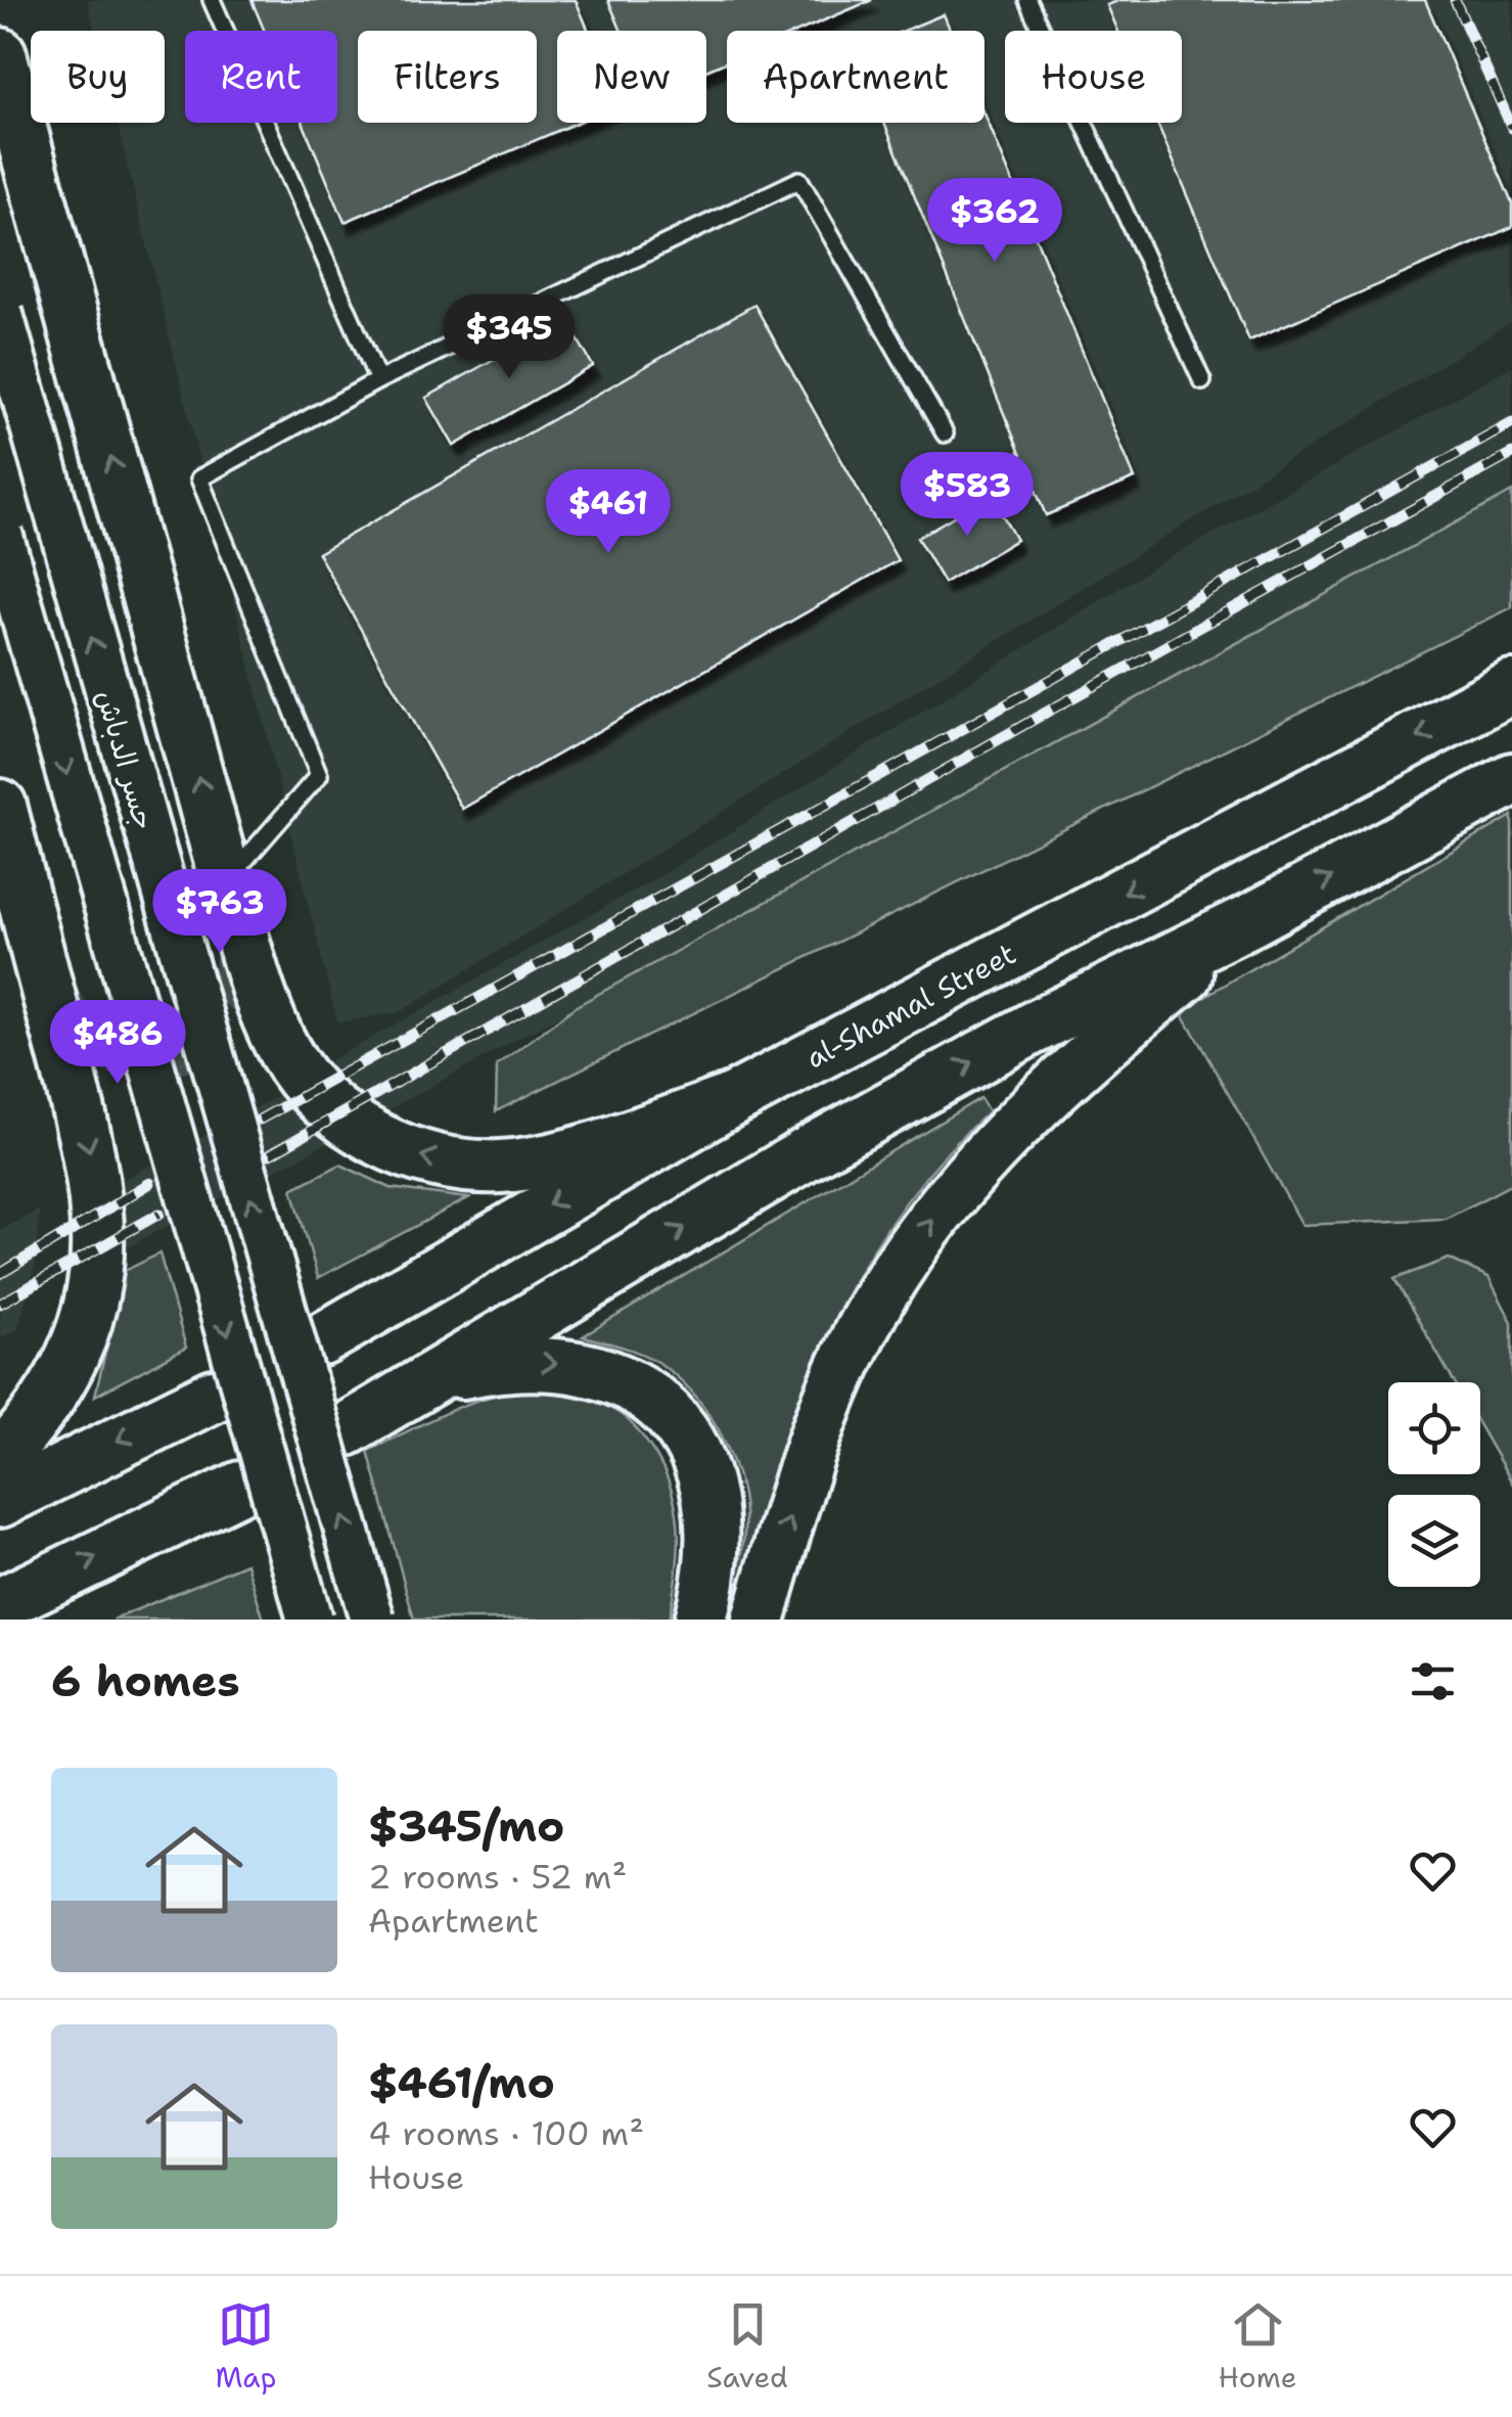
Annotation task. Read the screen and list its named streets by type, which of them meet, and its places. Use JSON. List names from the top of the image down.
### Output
{
  "streets": {
    "highway": ["al-Shamal Street"],
    "main road": ["جسر الدباش"]
  },
  "page": {
    "chip": [
      "Buy",
      "Rent",
      "Filters",
      "New",
      "Apartment",
      "House"
    ],
    "price": [
      "$362",
      "$345",
      "$583",
      "$461",
      "$763",
      "$486"
    ],
    "heading": "6 homes",
    "list": [
      {
        "name": "$345/mo",
        "note": "2 rooms · 52 m² · Apartment"
      },
      {
        "name": "$461/mo",
        "note": "4 rooms · 100 m² · House"
      }
    ],
    "tabs": ["Map", "Saved", "Home"]
  }
}
